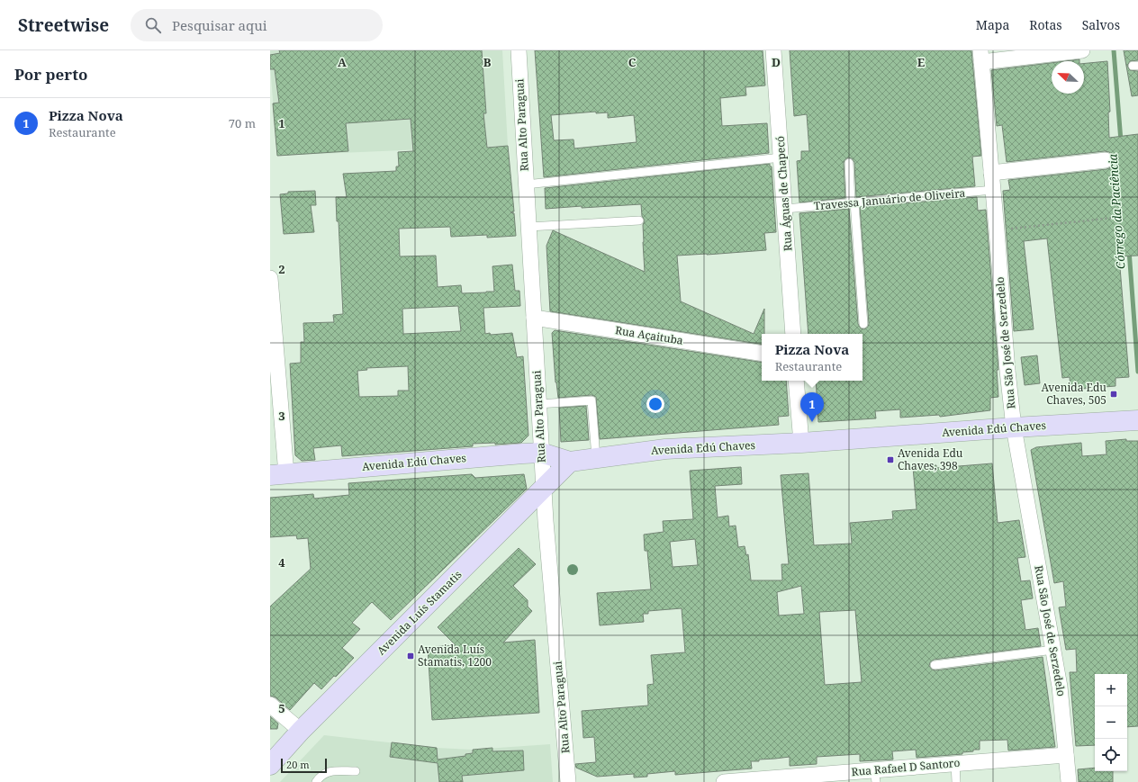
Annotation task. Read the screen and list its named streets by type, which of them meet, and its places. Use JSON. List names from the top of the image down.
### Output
{
  "streets": {
    "main road": ["Avenida Edú Chaves", "Avenida Luís Stamatis"],
    "street": [
      "Rua Alto Paraguai",
      "Rua Águas de Chapecó",
      "Rua Açaituba",
      "Rua São José de Serzedelo",
      "Rua Rafael D Santoro"
    ],
    "lane": ["Travessa Januário de Oliveira"]
  },
  "crossings": [
    ["Rua Alto Paraguai", "Rua Açaituba"],
    ["Rua Alto Paraguai", "Avenida Edú Chaves"],
    ["Rua Alto Paraguai", "Avenida Luís Stamatis"],
    ["Rua Águas de Chapecó", "Travessa Januário de Oliveira"],
    ["Travessa Januário de Oliveira", "Rua São José de Serzedelo"],
    ["Rua São José de Serzedelo", "Avenida Edú Chaves"],
    ["Rua São José de Serzedelo", "Rua Rafael D Santoro"],
    ["Avenida Edú Chaves", "Avenida Luís Stamatis"]
  ],
  "water": ["Córrego da Paciência"],
  "places": {
    "transit": ["Avenida Edu Chaves, 505", "Avenida Edu Chaves, 398", "Avenida Luís Stamatis, 1200"]
  },
  "scale_bar": "20 m",
  "north": "top left",
  "page": {
    "header": "Streetwise",
    "search": "Pesquisar aqui",
    "nav": ["Mapa", "Rotas", "Salvos"],
    "heading": "Por perto",
    "list": [
      {
        "mark": "1",
        "name": "Pizza Nova",
        "note": "Restaurante",
        "value": "70 m"
      }
    ],
    "popup": ["Pizza Nova", "Restaurante"],
    "pins": "1",
    "map_buttons": ["+", "−"],
    "scale": "20 m"
  },
  "grid": {
    "columns": [
      "A",
      "B",
      "C",
      "D",
      "E"
    ],
    "rows": [
      "1",
      "2",
      "3",
      "4",
      "5"
    ]
  }
}
